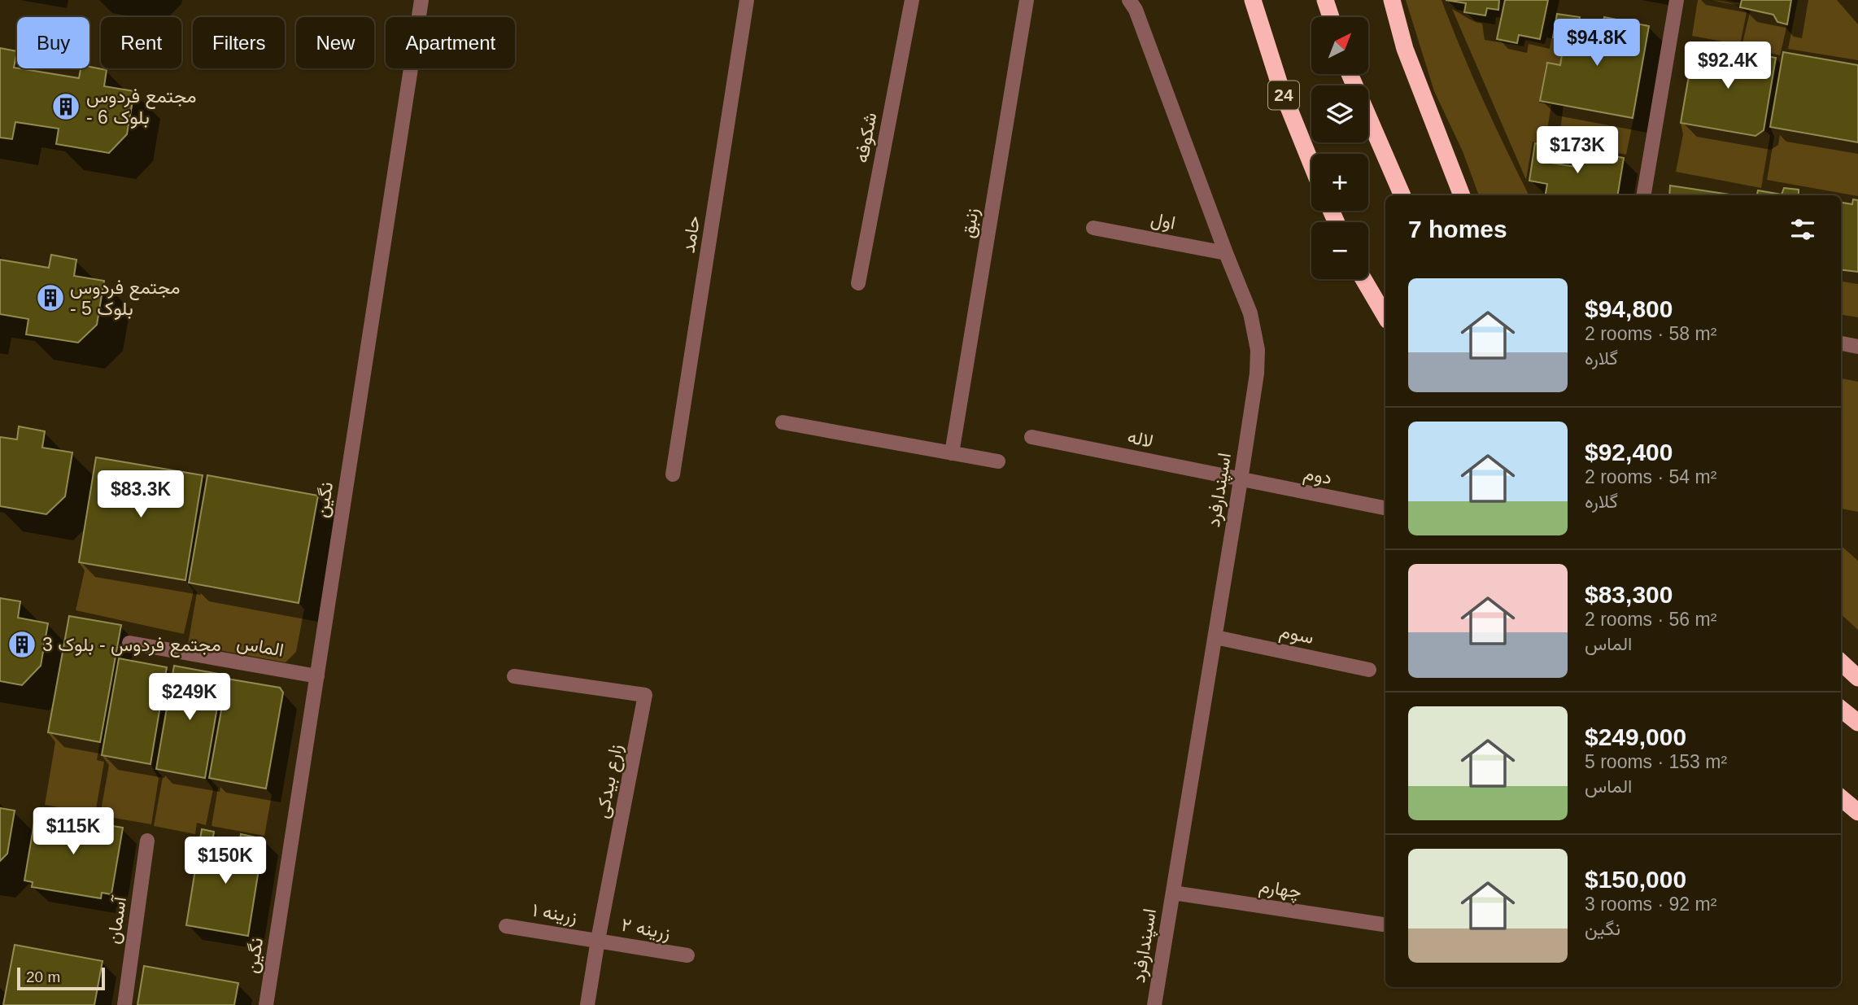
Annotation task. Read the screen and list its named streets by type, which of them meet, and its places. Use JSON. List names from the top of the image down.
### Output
{
  "streets": {
    "highway": ["24"],
    "street": [
      "شکوفه",
      "اول",
      "زنبق",
      "حامد",
      "لاله",
      "دوم",
      "اسپندارفرد",
      "نگین",
      "سوم",
      "الماس",
      "زارع بیدکی",
      "چهارم",
      "زرینه ۱",
      "آسمان",
      "زرینه ۲"
    ]
  },
  "crossings": [
    ["اول", "اسپندارفرد"],
    ["لاله", "دوم"],
    ["لاله", "اسپندارفرد"],
    ["دوم", "اسپندارفرد"],
    ["اسپندارفرد", "سوم"],
    ["اسپندارفرد", "چهارم"],
    ["نگین", "الماس"],
    ["زارع بیدکی", "زرینه ۱"],
    ["زارع بیدکی", "زرینه ۲"],
    ["زرینه ۱", "زرینه ۲"]
  ],
  "places": {
    "building": ["مجتمع فردوس - بلوک 6", "مجتمع فردوس - بلوک 5", "مجتمع فردوس - بلوک 3"]
  },
  "scale_bar": "20 m",
  "north": "top right",
  "page": {
    "map_buttons": ["+", "−"],
    "chip": [
      "Buy",
      "Rent",
      "Filters",
      "New",
      "Apartment"
    ],
    "price": [
      "$94.8K",
      "$92.4K",
      "$173K",
      "$83.3K",
      "$249K",
      "$115K",
      "$150K"
    ],
    "heading": "7 homes",
    "list": [
      {
        "name": "$94,800",
        "note": "2 rooms · 58 m² · گلاره"
      },
      {
        "name": "$92,400",
        "note": "2 rooms · 54 m² · گلاره"
      },
      {
        "name": "$83,300",
        "note": "2 rooms · 56 m² · الماس"
      },
      {
        "name": "$249,000",
        "note": "5 rooms · 153 m² · الماس"
      },
      {
        "name": "$150,000",
        "note": "3 rooms · 92 m² · نگین"
      }
    ],
    "scale": "20 m"
  }
}
